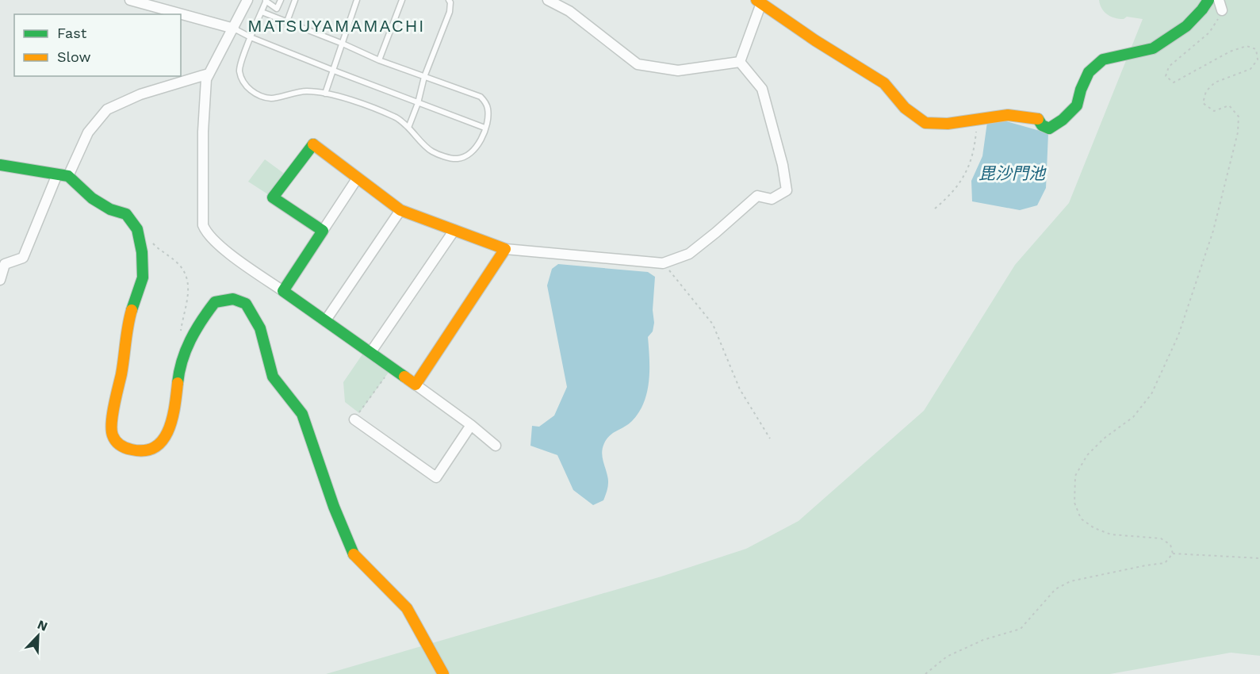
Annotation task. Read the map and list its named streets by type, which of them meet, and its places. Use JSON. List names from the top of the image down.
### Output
{
  "districts": ["MATSUYAMAMACHI"],
  "water": ["毘沙門池"],
  "legend": ["Fast", "Slow"],
  "north": "top right"
}
